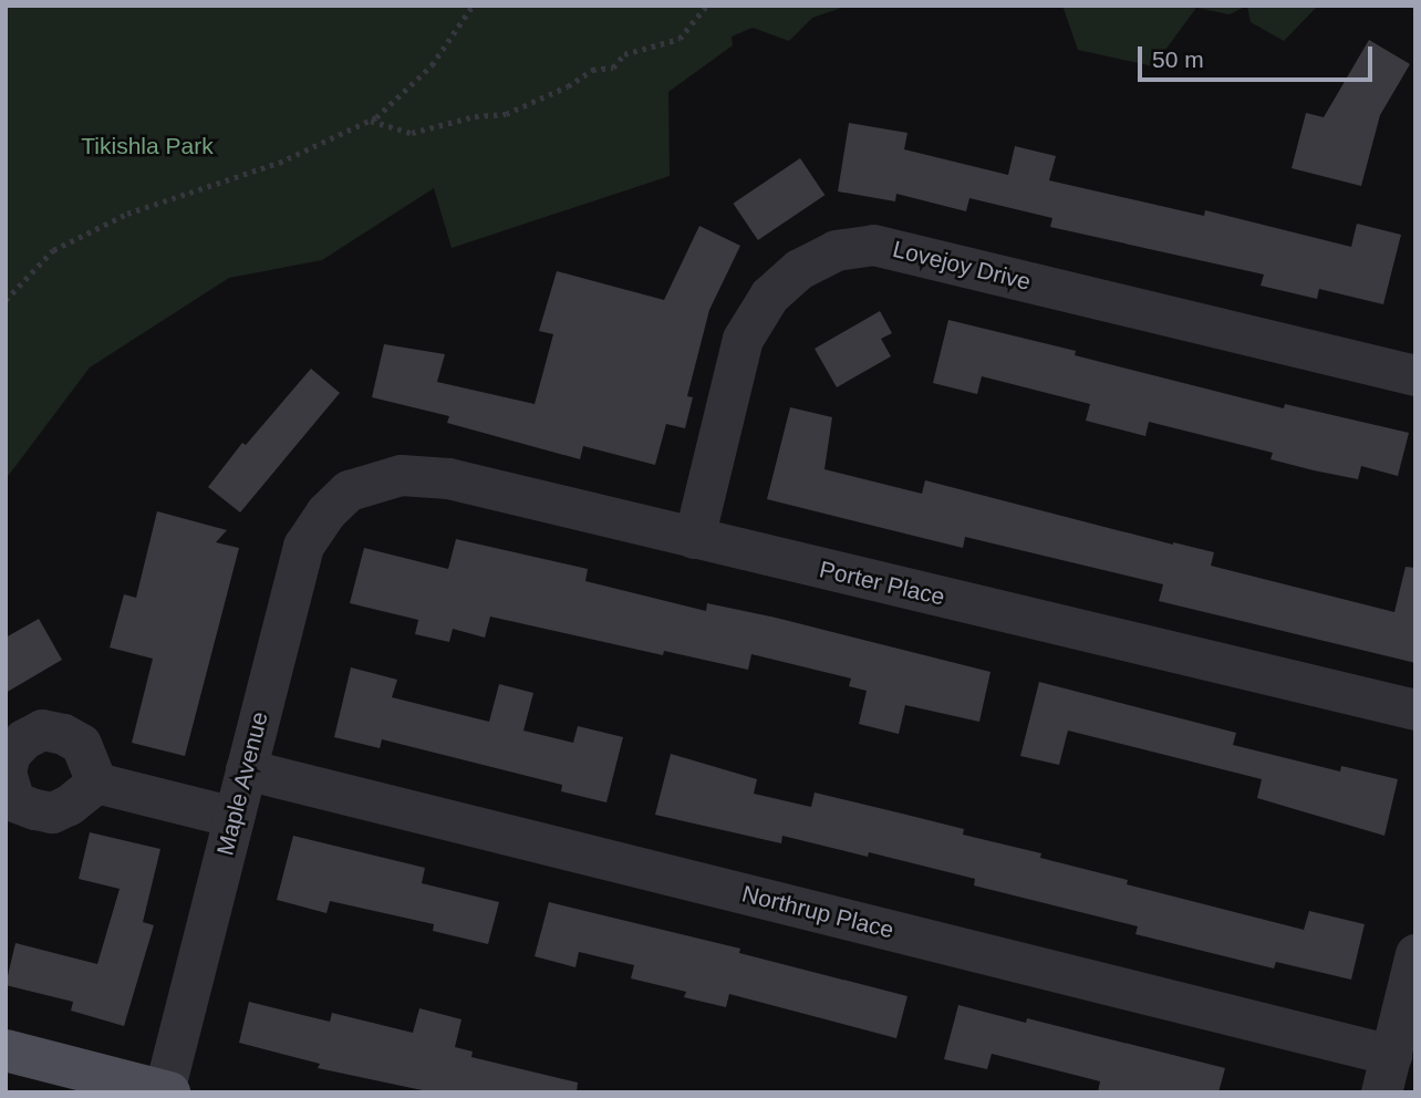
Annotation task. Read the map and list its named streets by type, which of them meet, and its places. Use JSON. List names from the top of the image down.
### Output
{
  "streets": {
    "street": [
      "Lovejoy Drive",
      "Porter Place",
      "Maple Avenue",
      "Northrup Place"
    ]
  },
  "crossings": [
    ["Lovejoy Drive", "Porter Place"],
    ["Porter Place", "Maple Avenue"],
    ["Maple Avenue", "Northrup Place"]
  ],
  "parks": ["Tikishla Park"],
  "scale_bar": "50 m"
}
